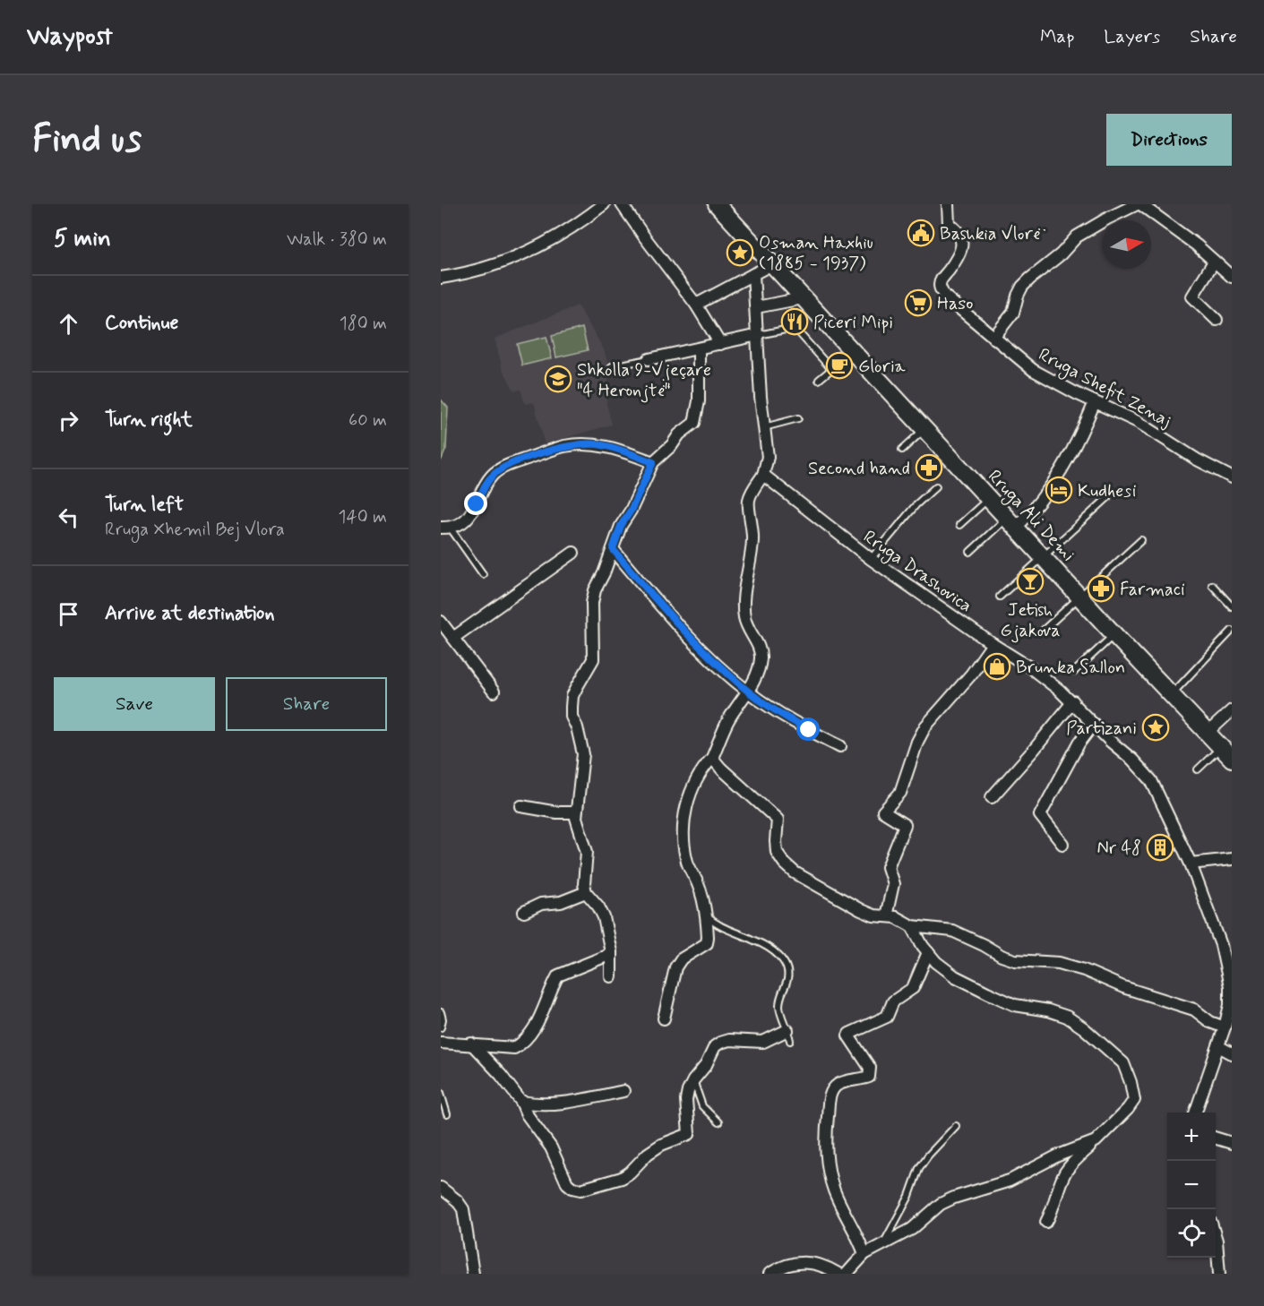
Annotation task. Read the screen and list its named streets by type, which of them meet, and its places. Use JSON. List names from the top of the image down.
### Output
{
  "streets": {
    "main road": ["Rruga Ali Demi"],
    "street": ["Rruga Shefit Zenaj", "Rruga Drashovica"]
  },
  "places": {
    "public building": ["Bashkia Vlorë"],
    "place": ["Osman Haxhiu (1885 - 1937)", "Partizani"],
    "supermarket": ["Haso"],
    "restaurant": ["Piceri Mipi"],
    "cafe": ["Gloria"],
    "school or university": ["Shkolla 9-Vjeçare \"4 Heronjtë\""],
    "pharmacy": ["Second hand", "Farmaci"],
    "hotel": ["Kudhesi"],
    "bar": ["Jetish Gjakova"],
    "shop": ["Brunka Sallon"],
    "building": ["Nr 48"]
  },
  "north": "right",
  "page": {
    "header": "Waypost",
    "nav": ["Map", "Layers", "Share"],
    "buttons": [
      "Directions",
      ["Save", "Share"]
    ],
    "title": "Find us",
    "heading": ["5 min", "Walk · 380 m"],
    "list": [
      ["Continue", "180 m"],
      ["Turn right", "60 m"],
      ["Turn left", "Rruga Xhemil Bej Vlora", "140 m"],
      "Arrive at destination"
    ],
    "map_buttons": ["+", "−"]
  }
}
